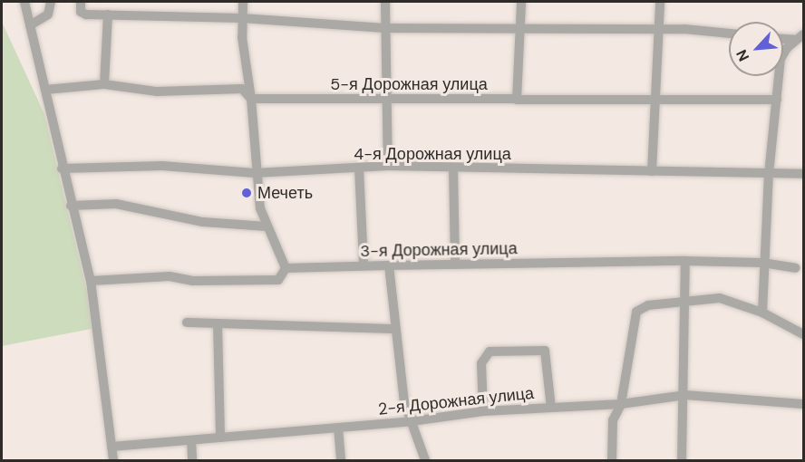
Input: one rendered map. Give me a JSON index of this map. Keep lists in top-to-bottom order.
{
  "streets": {
    "street": [
      "5-я Дорожная улица",
      "4-я Дорожная улица",
      "3-я Дорожная улица",
      "2-я Дорожная улица"
    ]
  },
  "places": ["Мечеть"],
  "north": "bottom left"
}
